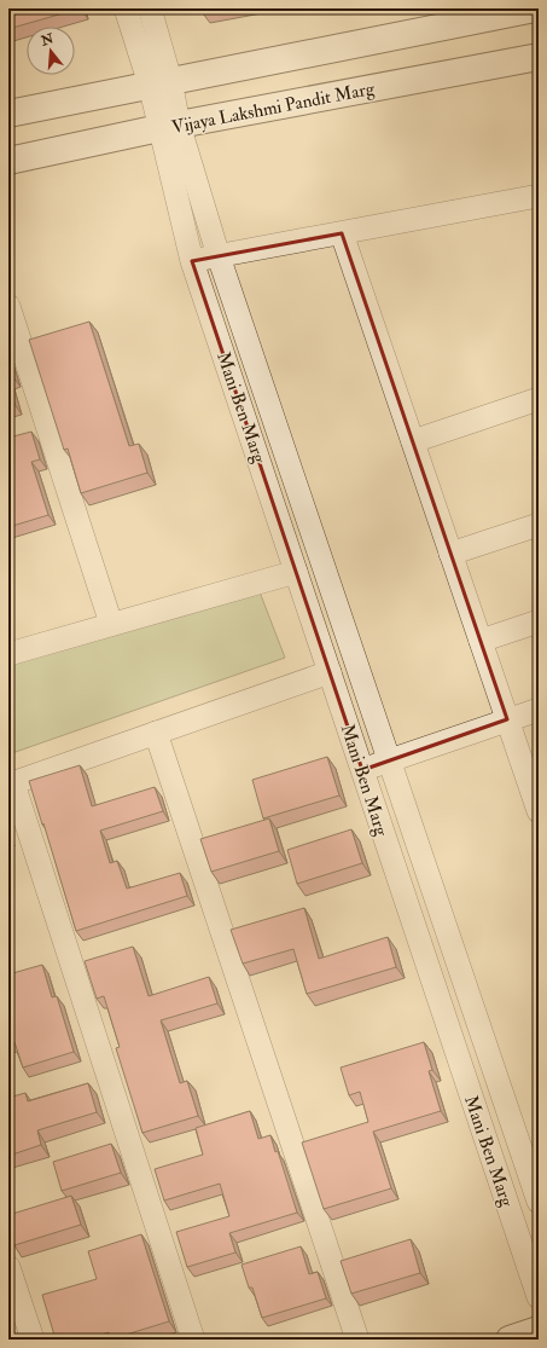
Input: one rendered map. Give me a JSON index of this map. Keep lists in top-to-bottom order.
{
  "streets": {
    "street": ["Vijaya Lakshmi Pandit Marg", "Mani Ben Marg"]
  },
  "crossings": [
    ["Vijaya Lakshmi Pandit Marg", "Mani Ben Marg"]
  ],
  "north": "top"
}
